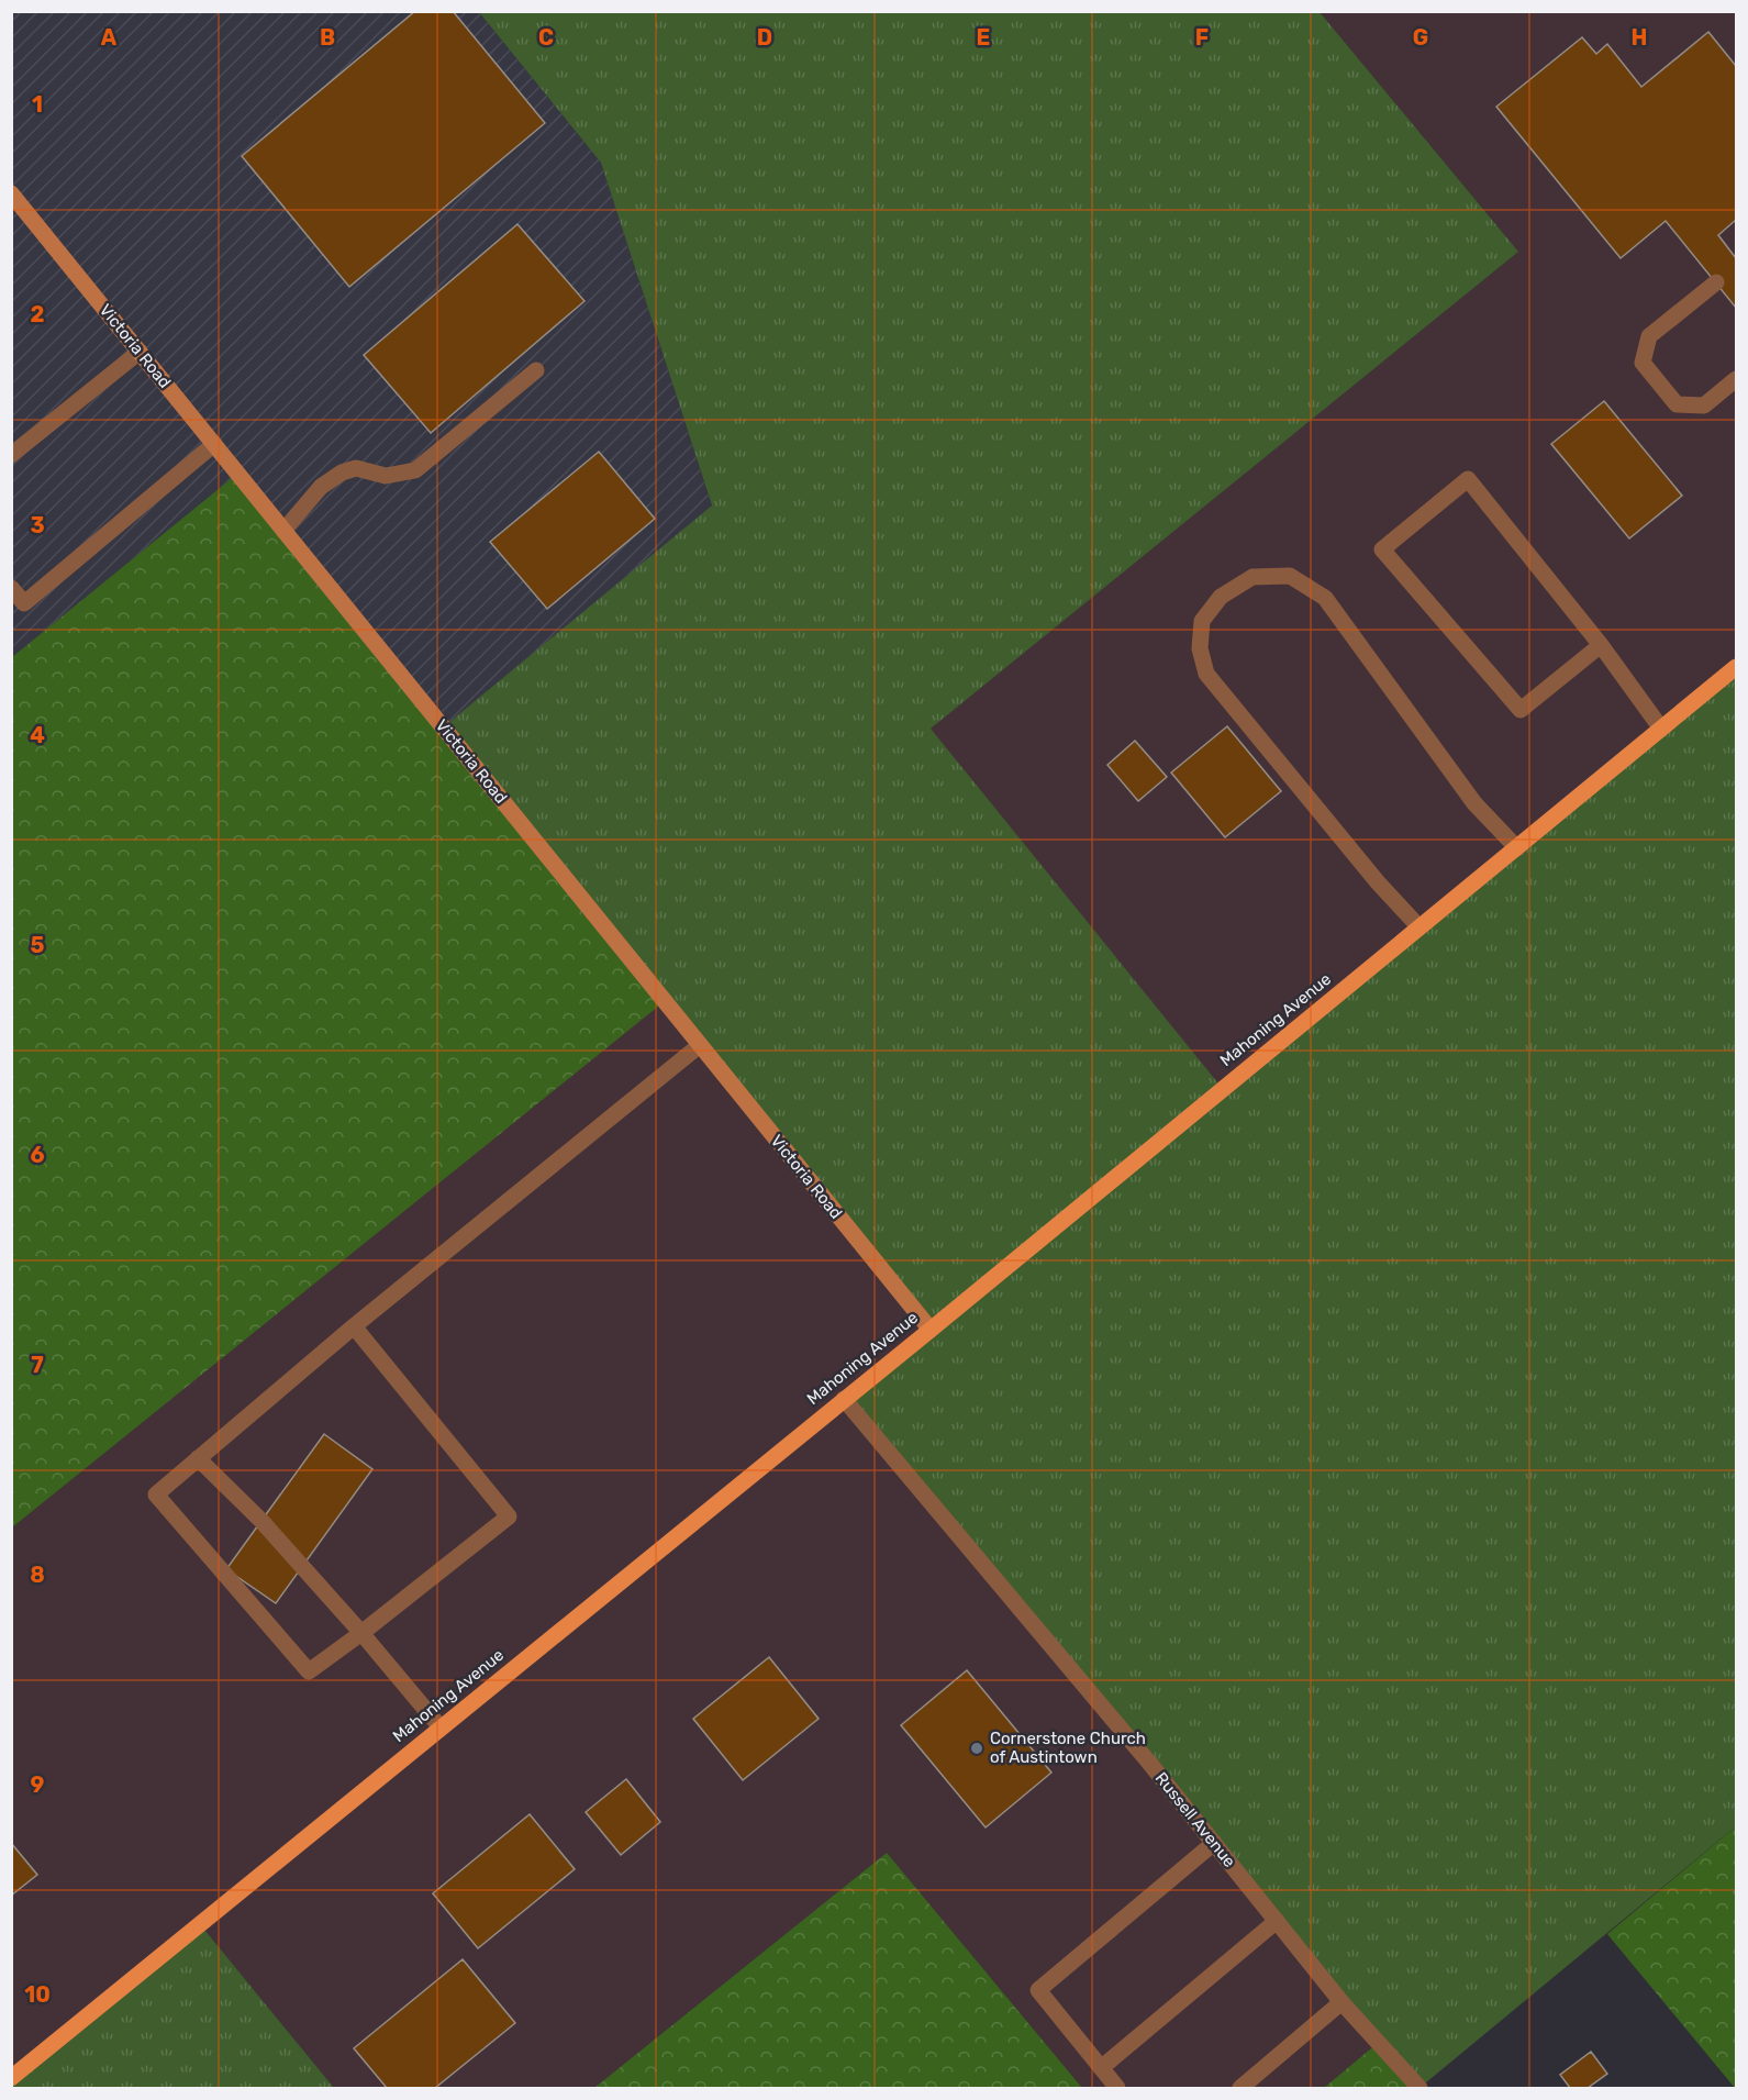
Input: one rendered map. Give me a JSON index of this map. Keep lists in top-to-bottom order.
{
  "streets": {
    "main road": ["Mahoning Avenue"],
    "street": ["Victoria Road", "Russell Avenue"]
  },
  "crossings": [
    ["Victoria Road", "Mahoning Avenue"],
    ["Mahoning Avenue", "Russell Avenue"]
  ],
  "places": ["Cornerstone Church of Austintown"],
  "grid": {
    "columns": [
      "A",
      "B",
      "C",
      "D",
      "E",
      "F",
      "G",
      "H"
    ],
    "rows": [
      "1",
      "2",
      "3",
      "4",
      "5",
      "6",
      "7",
      "8",
      "9",
      "10"
    ]
  }
}
